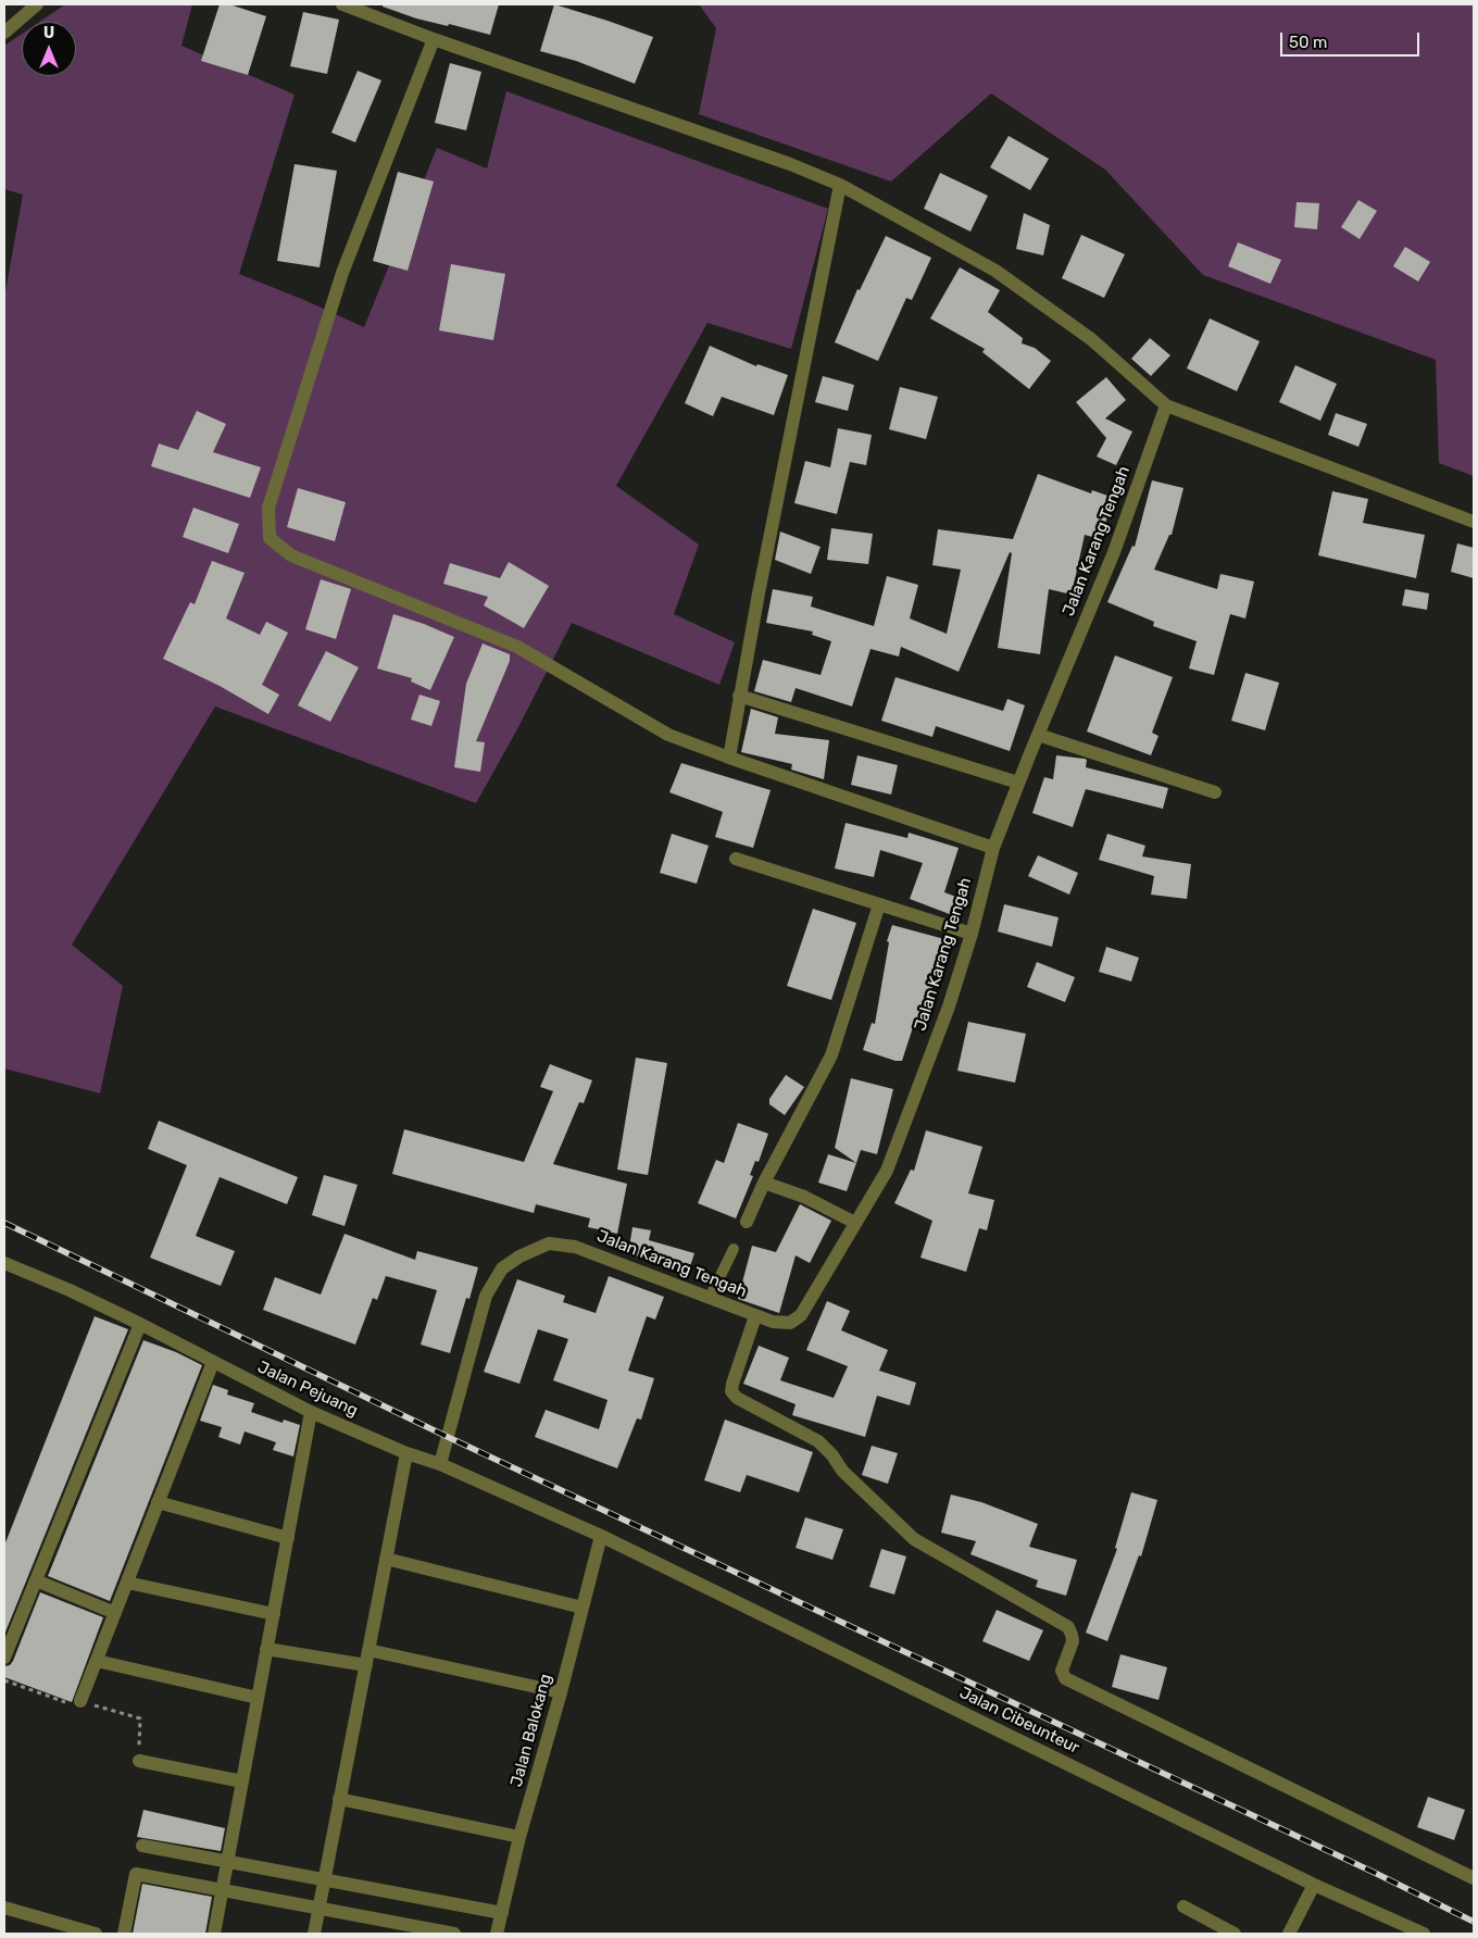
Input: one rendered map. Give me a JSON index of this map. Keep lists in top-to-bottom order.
{
  "streets": {
    "street": [
      "Jalan Karang Tengah",
      "Jalan Pejuang",
      "Jalan Cibeunteur",
      "Jalan Balokang"
    ]
  },
  "crossings": [
    ["Jalan Karang Tengah", "Jalan Pejuang"],
    ["Jalan Pejuang", "Jalan Cibeunteur"],
    ["Jalan Pejuang", "Jalan Balokang"],
    ["Jalan Cibeunteur", "Jalan Balokang"]
  ],
  "scale_bar": "50 m",
  "north": "top"
}
